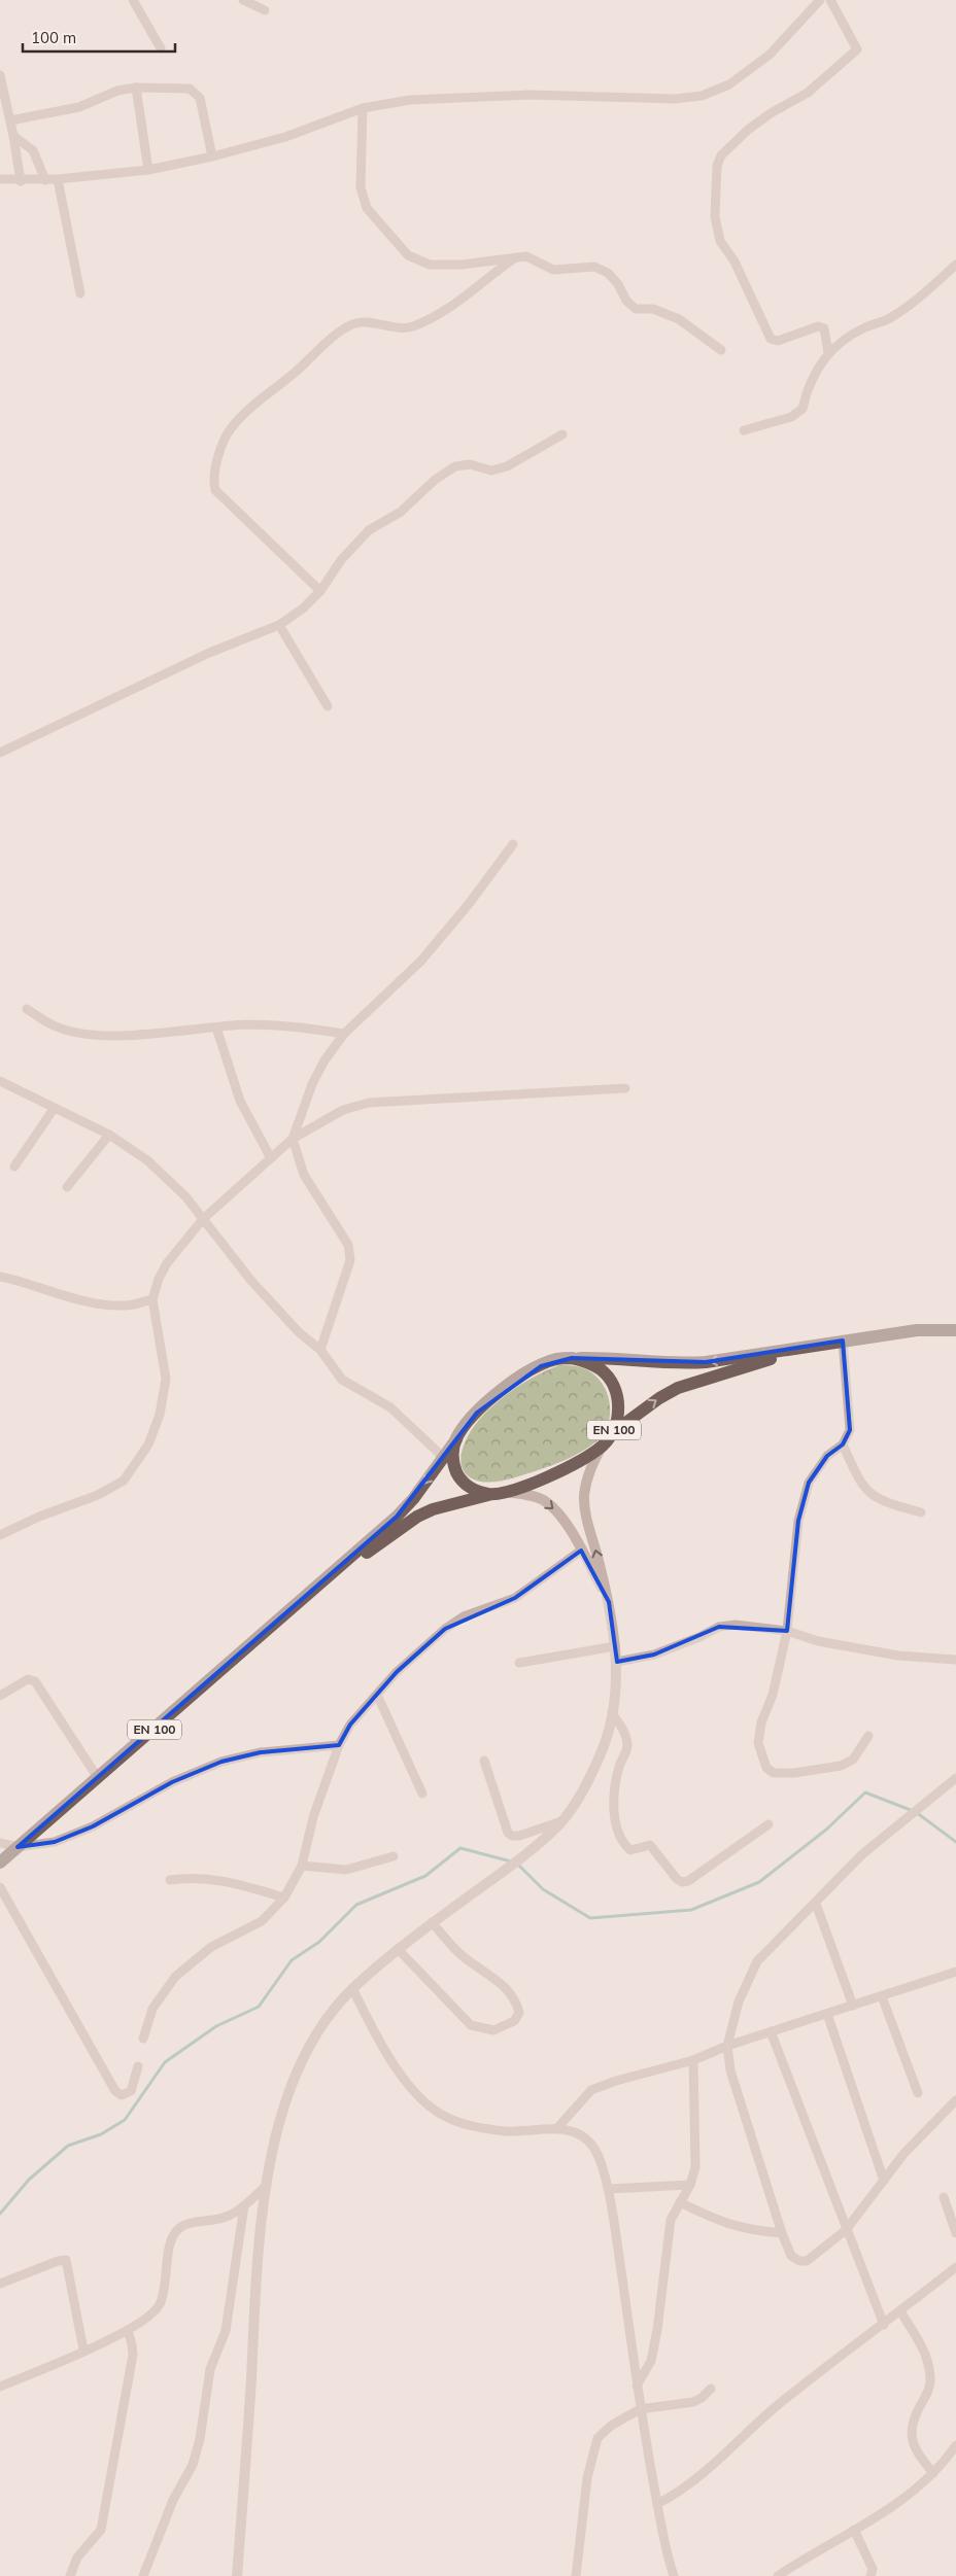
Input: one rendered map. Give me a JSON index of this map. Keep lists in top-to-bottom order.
{
  "streets": {
    "main road": ["EN 100"]
  },
  "scale_bar": "100 m"
}
